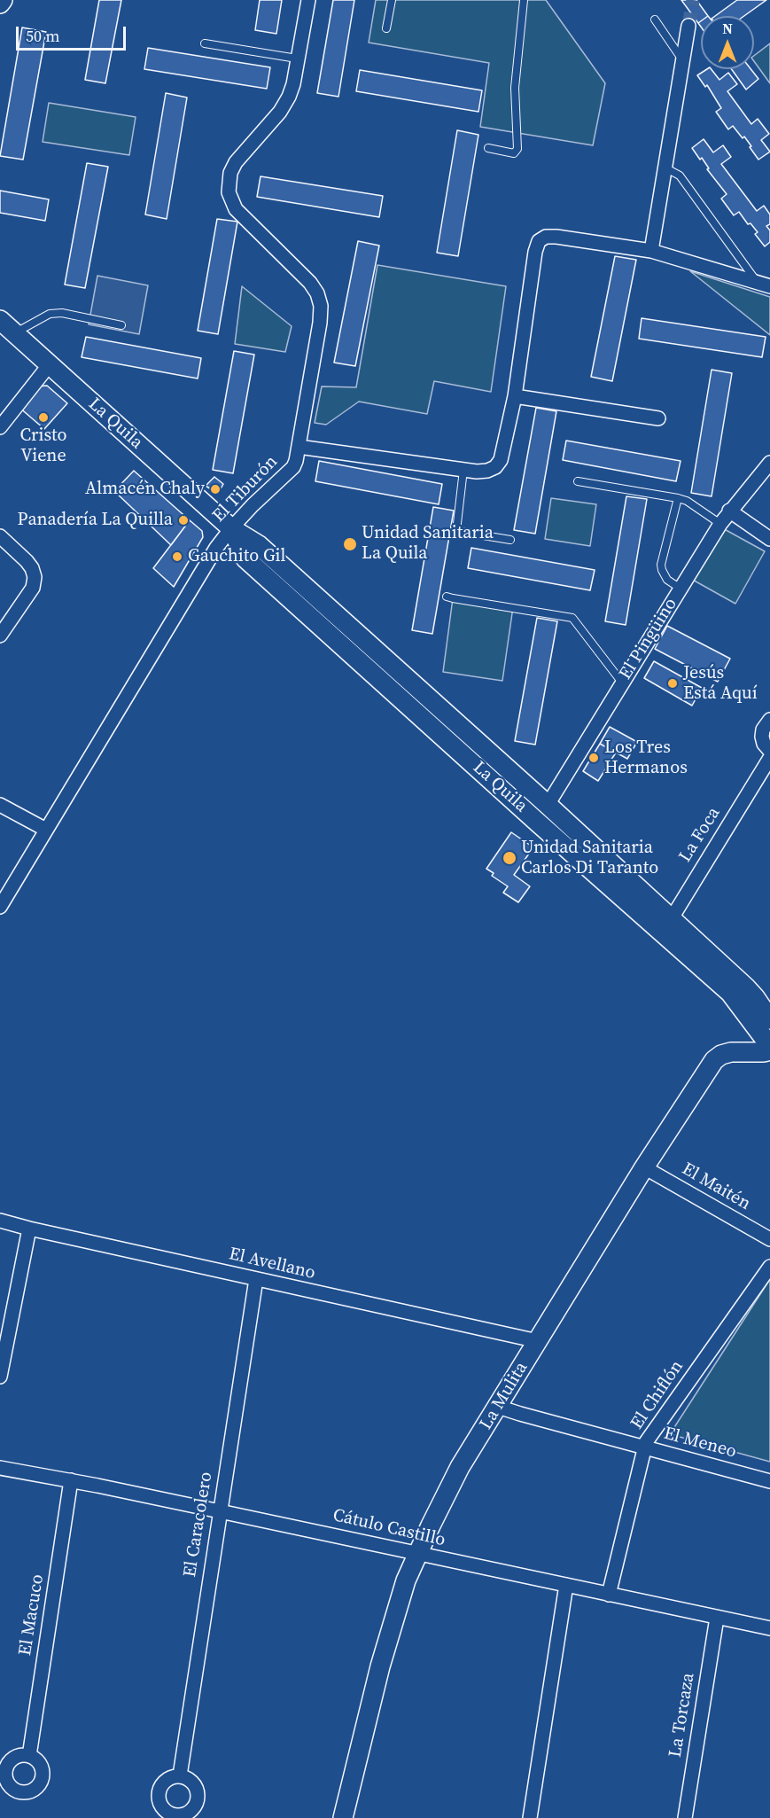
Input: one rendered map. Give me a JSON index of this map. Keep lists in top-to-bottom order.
{
  "streets": {
    "main road": ["La Quila", "El Pingüino", "La Mulita"],
    "street": [
      "El Tiburón",
      "La Foca",
      "El Maitén",
      "El Avellano",
      "El Chiflón",
      "El Meneo",
      "El Caracolero",
      "Cátulo Castillo",
      "El Macuco",
      "La Torcaza"
    ]
  },
  "crossings": [
    ["La Quila", "El Tiburón"],
    ["La Quila", "El Pingüino"],
    ["La Quila", "La Foca"],
    ["El Maitén", "La Mulita"],
    ["El Avellano", "La Mulita"],
    ["El Avellano", "El Caracolero"],
    ["El Chiflón", "El Meneo"],
    ["El Chiflón", "Cátulo Castillo"],
    ["La Mulita", "El Meneo"],
    ["La Mulita", "Cátulo Castillo"],
    ["El Caracolero", "Cátulo Castillo"],
    ["Cátulo Castillo", "El Macuco"],
    ["Cátulo Castillo", "La Torcaza"]
  ],
  "places": [
    "Cristo Viene",
    "Almacén Chaly",
    "Panadería La Quilla",
    "Unidad Sanitaria La Quila",
    "Gauchito Gil",
    "Jesús Está Aquí",
    "Los Tres Hermanos",
    "Unidad Sanitaria Carlos Di Taranto"
  ],
  "scale_bar": "50 m",
  "north": "top"
}
